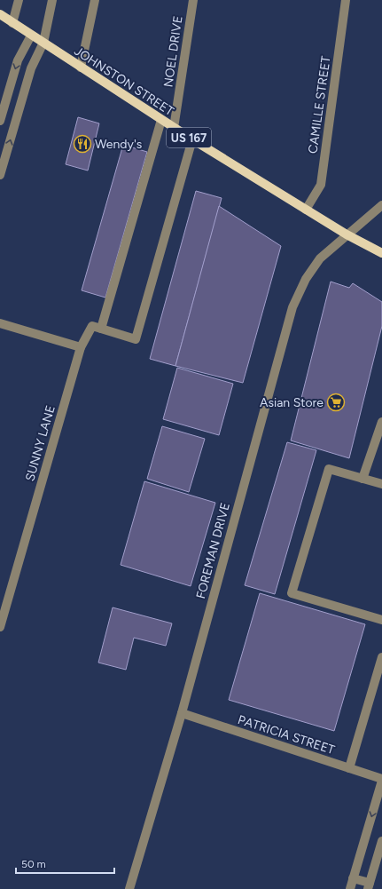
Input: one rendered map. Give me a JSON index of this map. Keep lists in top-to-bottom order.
{
  "streets": {
    "main road": ["JOHNSTON STREET", "US 167"],
    "street": [
      "NOEL DRIVE",
      "CAMILLE STREET",
      "SUNNY LANE",
      "FOREMAN DRIVE",
      "PATRICIA STREET"
    ]
  },
  "crossings": [
    ["NOEL DRIVE", "JOHNSTON STREET"],
    ["JOHNSTON STREET", "CAMILLE STREET"],
    ["JOHNSTON STREET", "FOREMAN DRIVE"],
    ["FOREMAN DRIVE", "PATRICIA STREET"]
  ],
  "places": {
    "restaurant": ["Wendy's"],
    "supermarket": ["Asian Store"]
  },
  "scale_bar": "50 m"
}
